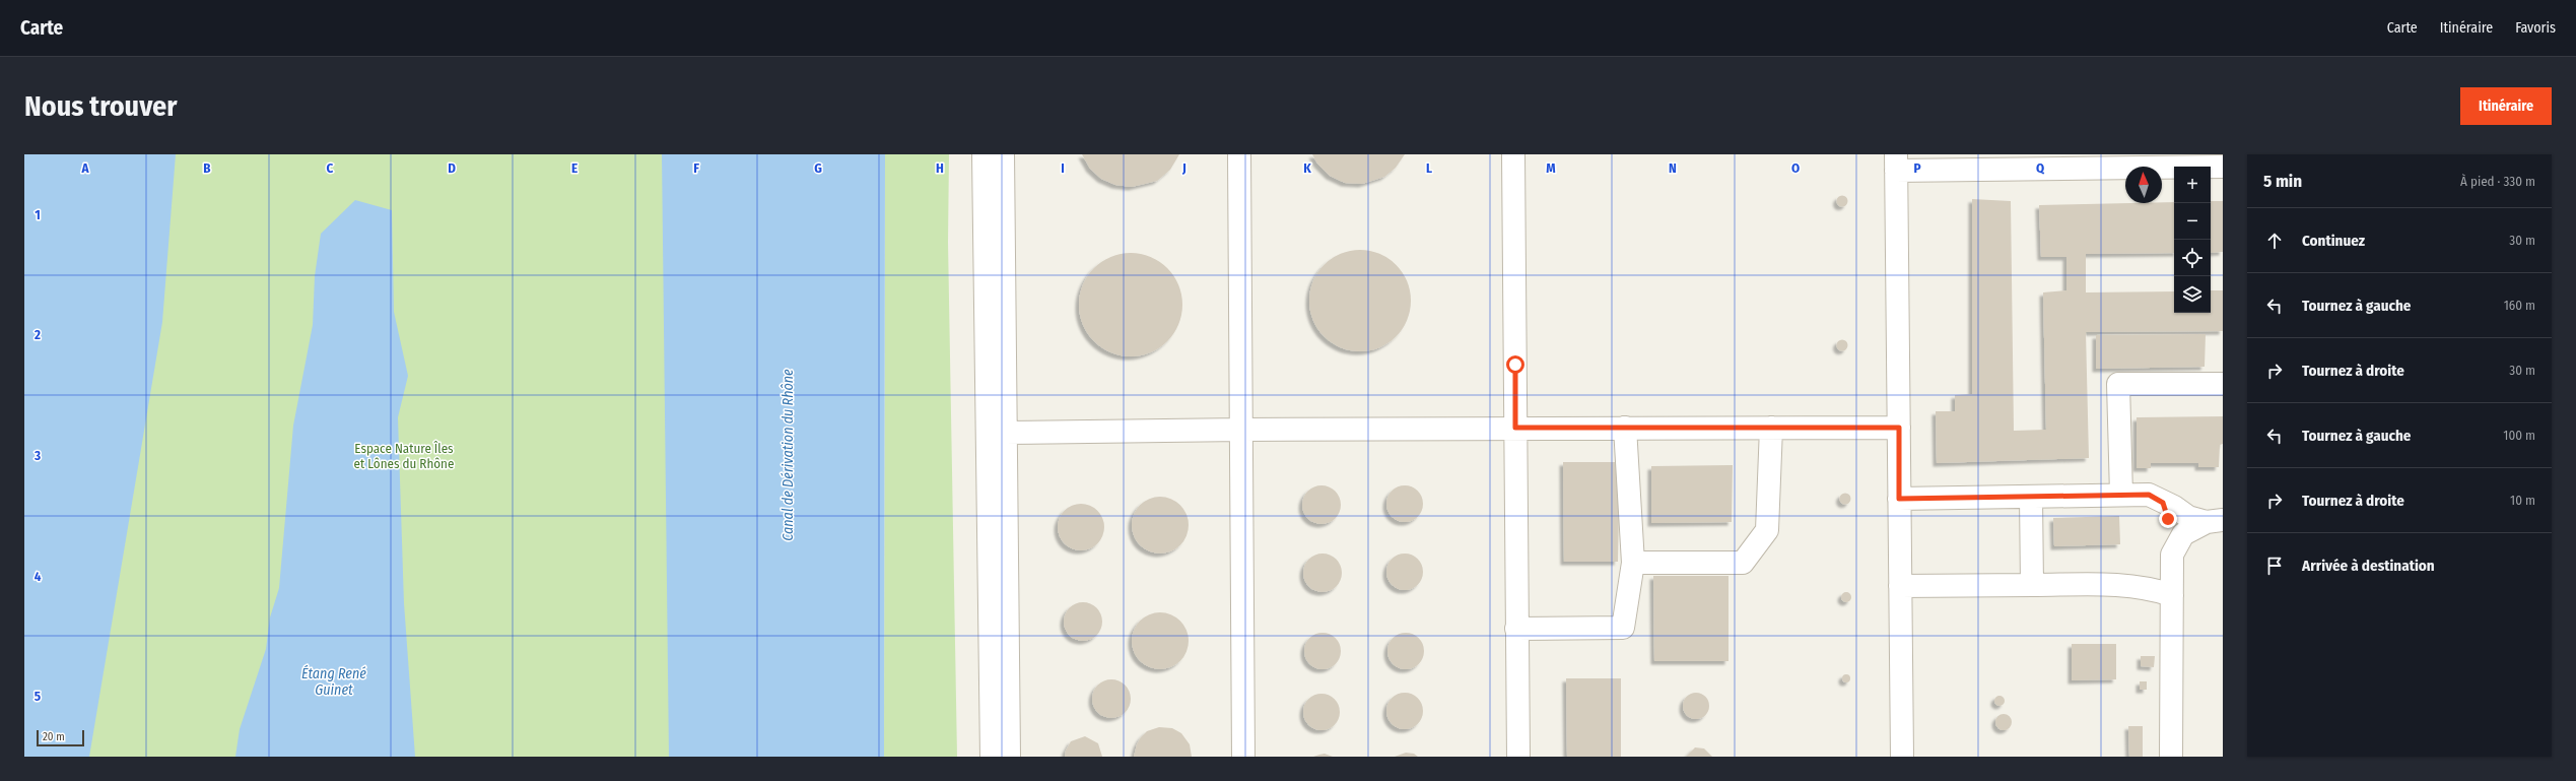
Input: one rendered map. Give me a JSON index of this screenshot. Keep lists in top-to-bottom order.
{
  "water": ["Canal de Dérivation du Rhône", "Étang René Guinet"],
  "parks": ["Espace Nature Îles et Lônes du Rhône"],
  "scale_bar": "20 m",
  "north": "top",
  "page": {
    "header": "Carte",
    "nav": ["Carte", "Itinéraire", "Favoris"],
    "buttons": "Itinéraire",
    "title": "Nous trouver",
    "heading": ["5 min", "À pied · 330 m"],
    "map_buttons": ["+", "−"],
    "list": [
      ["Continuez", "30 m"],
      ["Tournez à gauche", "160 m"],
      ["Tournez à droite", "30 m"],
      ["Tournez à gauche", "100 m"],
      ["Tournez à droite", "10 m"],
      "Arrivée à destination"
    ],
    "scale": "20 m"
  },
  "grid": {
    "columns": [
      "A",
      "B",
      "C",
      "D",
      "E",
      "F",
      "G",
      "H",
      "I",
      "J",
      "K",
      "L",
      "M",
      "N",
      "O",
      "P",
      "Q"
    ],
    "rows": [
      "1",
      "2",
      "3",
      "4",
      "5"
    ]
  }
}
